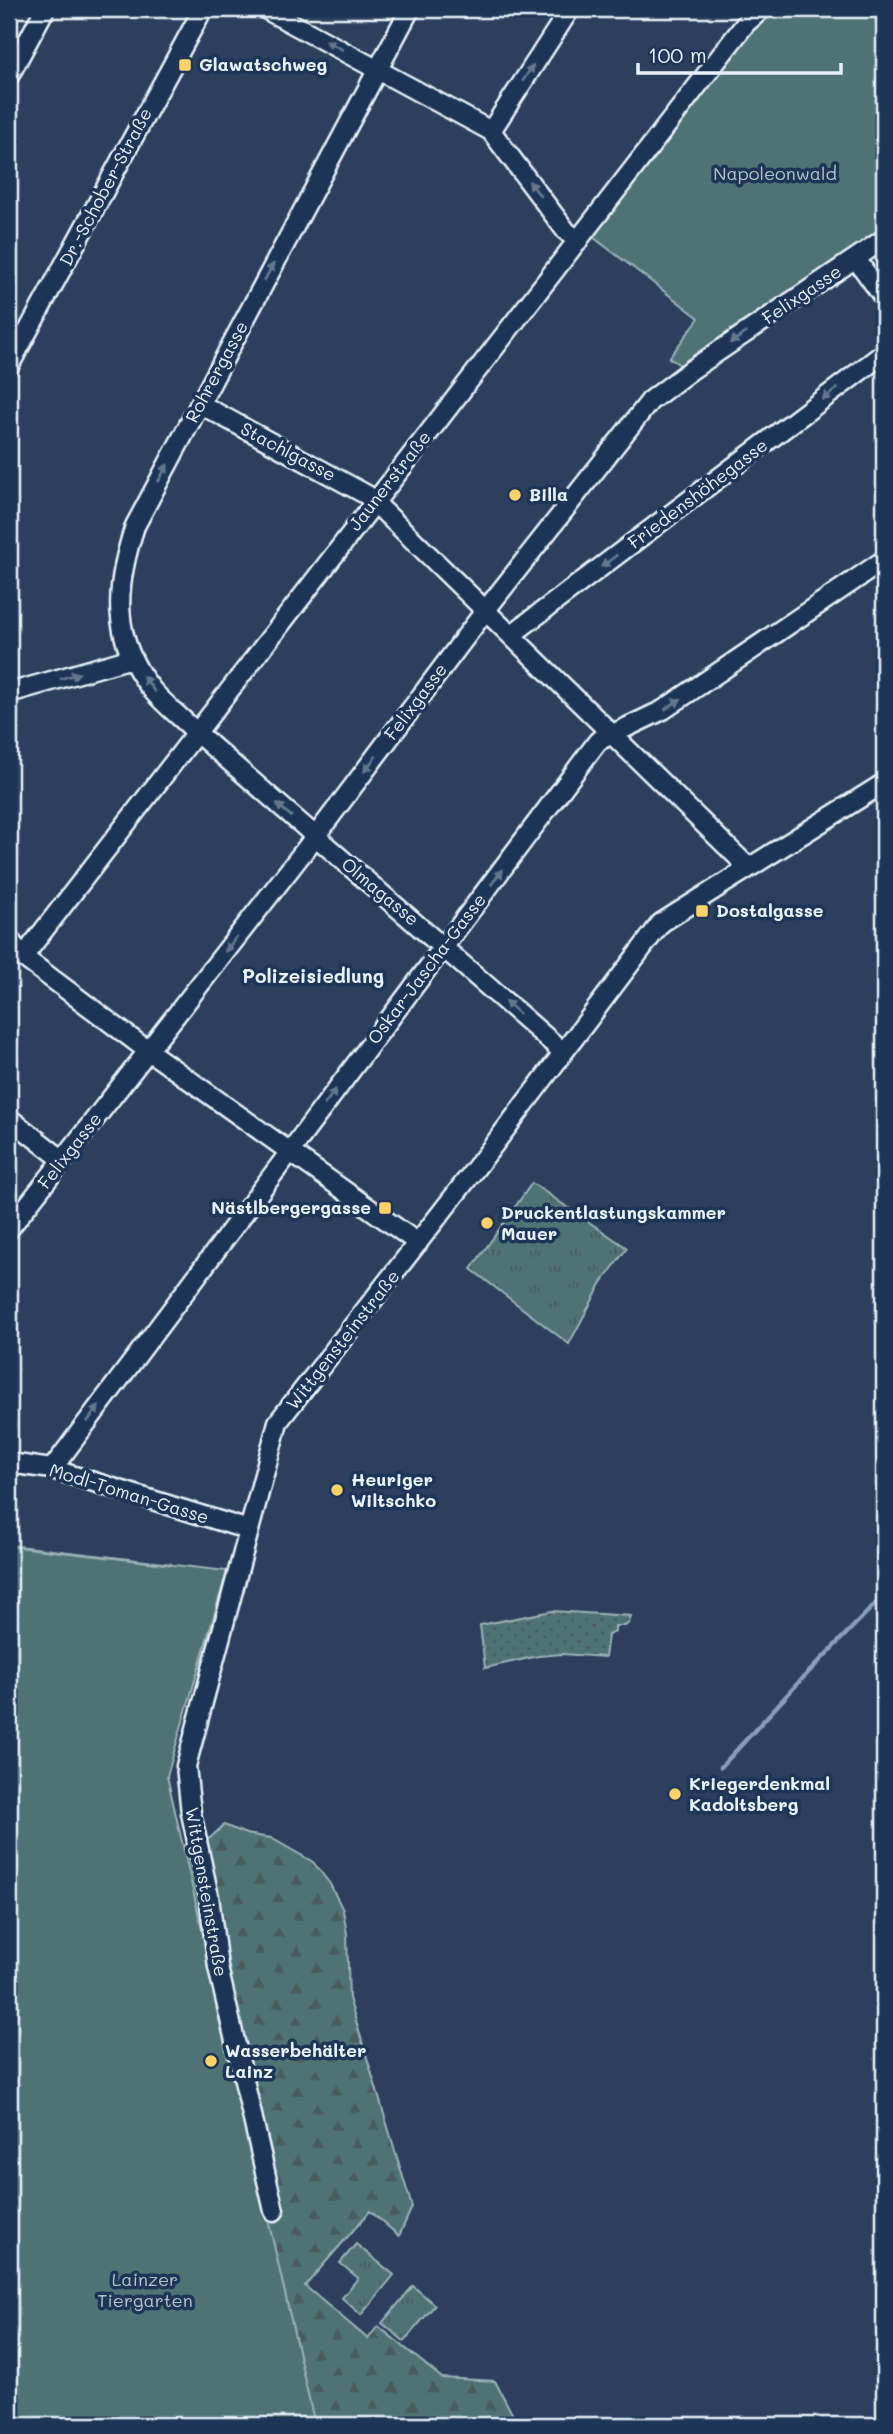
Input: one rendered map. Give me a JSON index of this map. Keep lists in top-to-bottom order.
{
  "streets": {
    "street": [
      "Dr.-Schober-Straße",
      "Felixgasse",
      "Rohrergasse",
      "Stachlgasse",
      "Jaunerstraße",
      "Friedenshöhegasse",
      "Olmagasse",
      "Oskar-Jascha-Gasse",
      "Wittgensteinstraße",
      "Modl-Toman-Gasse"
    ]
  },
  "crossings": [
    ["Felixgasse", "Olmagasse"],
    ["Rohrergasse", "Stachlgasse"],
    ["Rohrergasse", "Jaunerstraße"],
    ["Rohrergasse", "Olmagasse"],
    ["Stachlgasse", "Jaunerstraße"],
    ["Jaunerstraße", "Olmagasse"],
    ["Olmagasse", "Oskar-Jascha-Gasse"],
    ["Olmagasse", "Wittgensteinstraße"],
    ["Oskar-Jascha-Gasse", "Modl-Toman-Gasse"],
    ["Wittgensteinstraße", "Modl-Toman-Gasse"]
  ],
  "one_way": [
    "Felixgasse",
    "Rohrergasse",
    "Friedenshöhegasse",
    "Olmagasse",
    "Oskar-Jascha-Gasse"
  ],
  "districts": ["Polizeisiedlung"],
  "parks": ["Napoleonwald", "Lainzer Tiergarten"],
  "places": {
    "transit": ["Glawatschweg", "Dostalgasse", "Nästlbergergasse"],
    "other": [
      "Billa",
      "Druckentlastungskammer Mauer",
      "Heuriger Wiltschko",
      "Kriegerdenkmal Kadoltsberg",
      "Wasserbehälter Lainz"
    ]
  },
  "scale_bar": "100 m"
}
